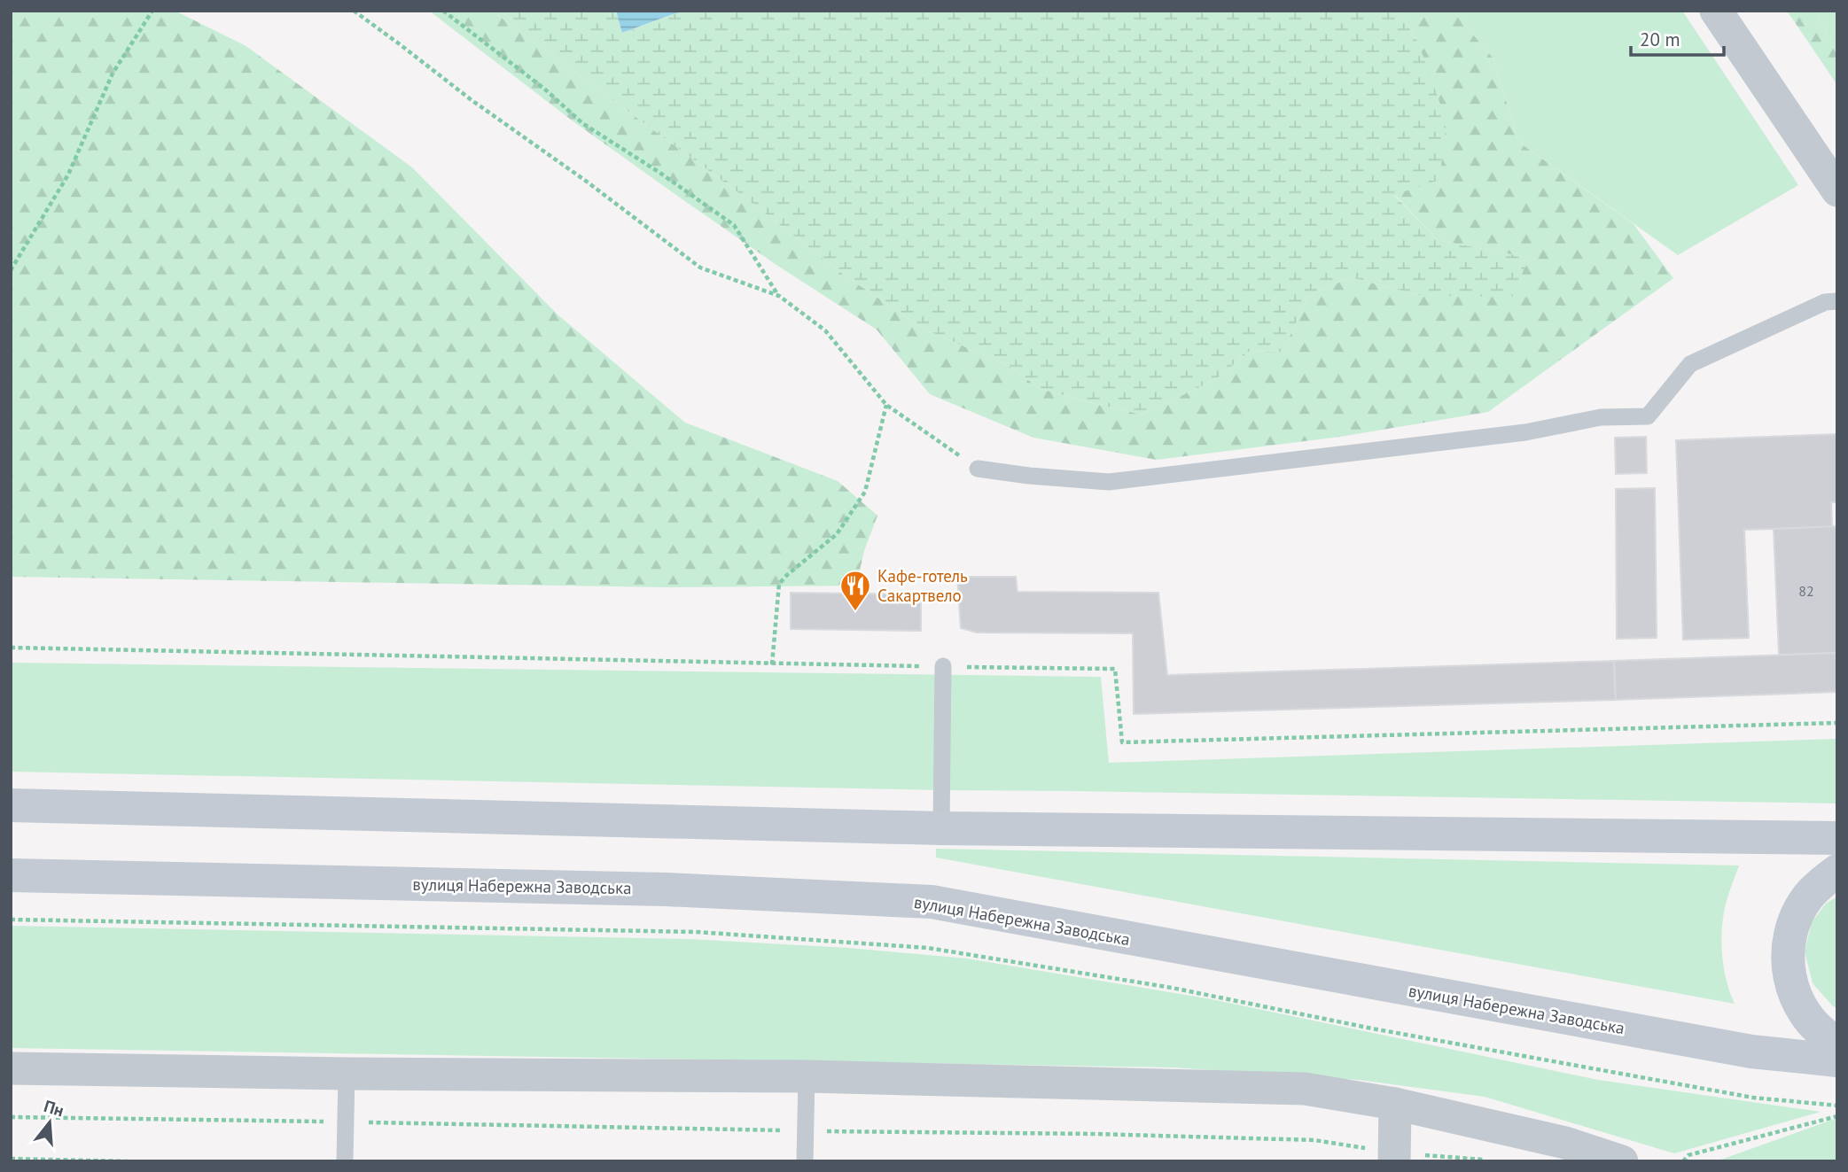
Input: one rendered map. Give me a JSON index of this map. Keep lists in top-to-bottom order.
{
  "streets": {
    "main road": ["вулиця Набережна Заводська"]
  },
  "places": {
    "restaurant": ["Кафе-готель Сакартвело"]
  },
  "house_numbers": ["82"],
  "scale_bar": "20 m",
  "north": "top"
}
